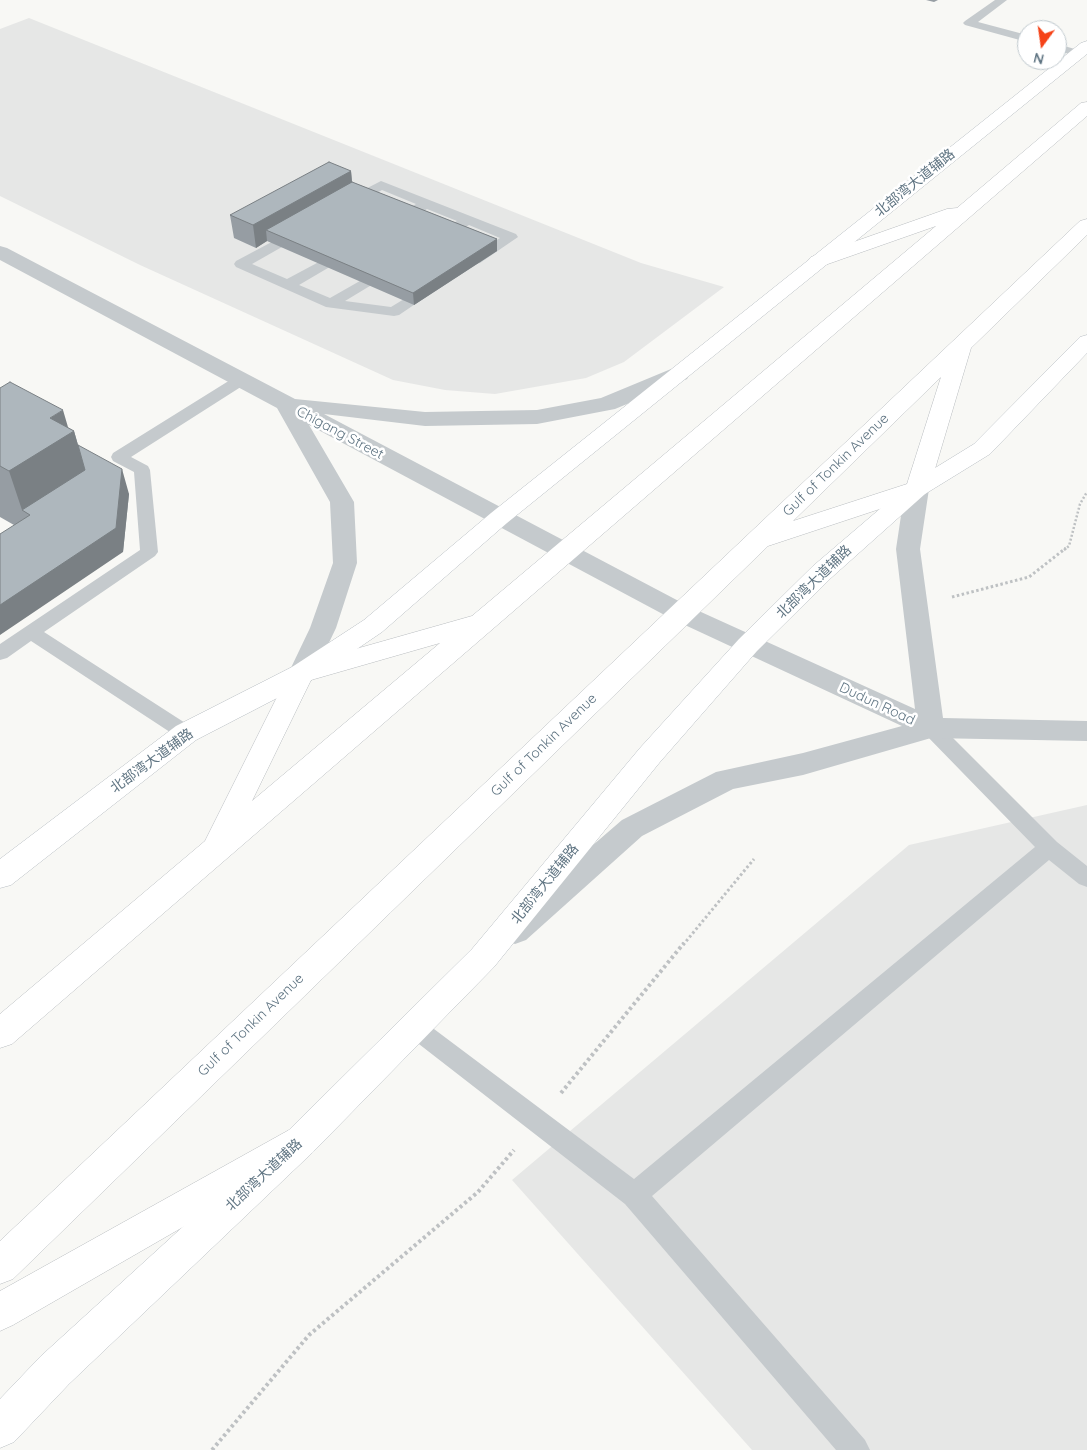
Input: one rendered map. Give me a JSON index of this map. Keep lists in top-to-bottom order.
{
  "streets": {
    "main road": ["北部湾大道辅路", "Gulf of Tonkin Avenue"],
    "street": ["Chigang Street", "Dudun Road"]
  },
  "crossings": [
    ["北部湾大道辅路", "Chigang Street"],
    ["北部湾大道辅路", "Dudun Road"],
    ["Chigang Street", "Gulf of Tonkin Avenue"],
    ["Chigang Street", "Dudun Road"],
    ["Gulf of Tonkin Avenue", "Dudun Road"]
  ],
  "north": "bottom"
}
